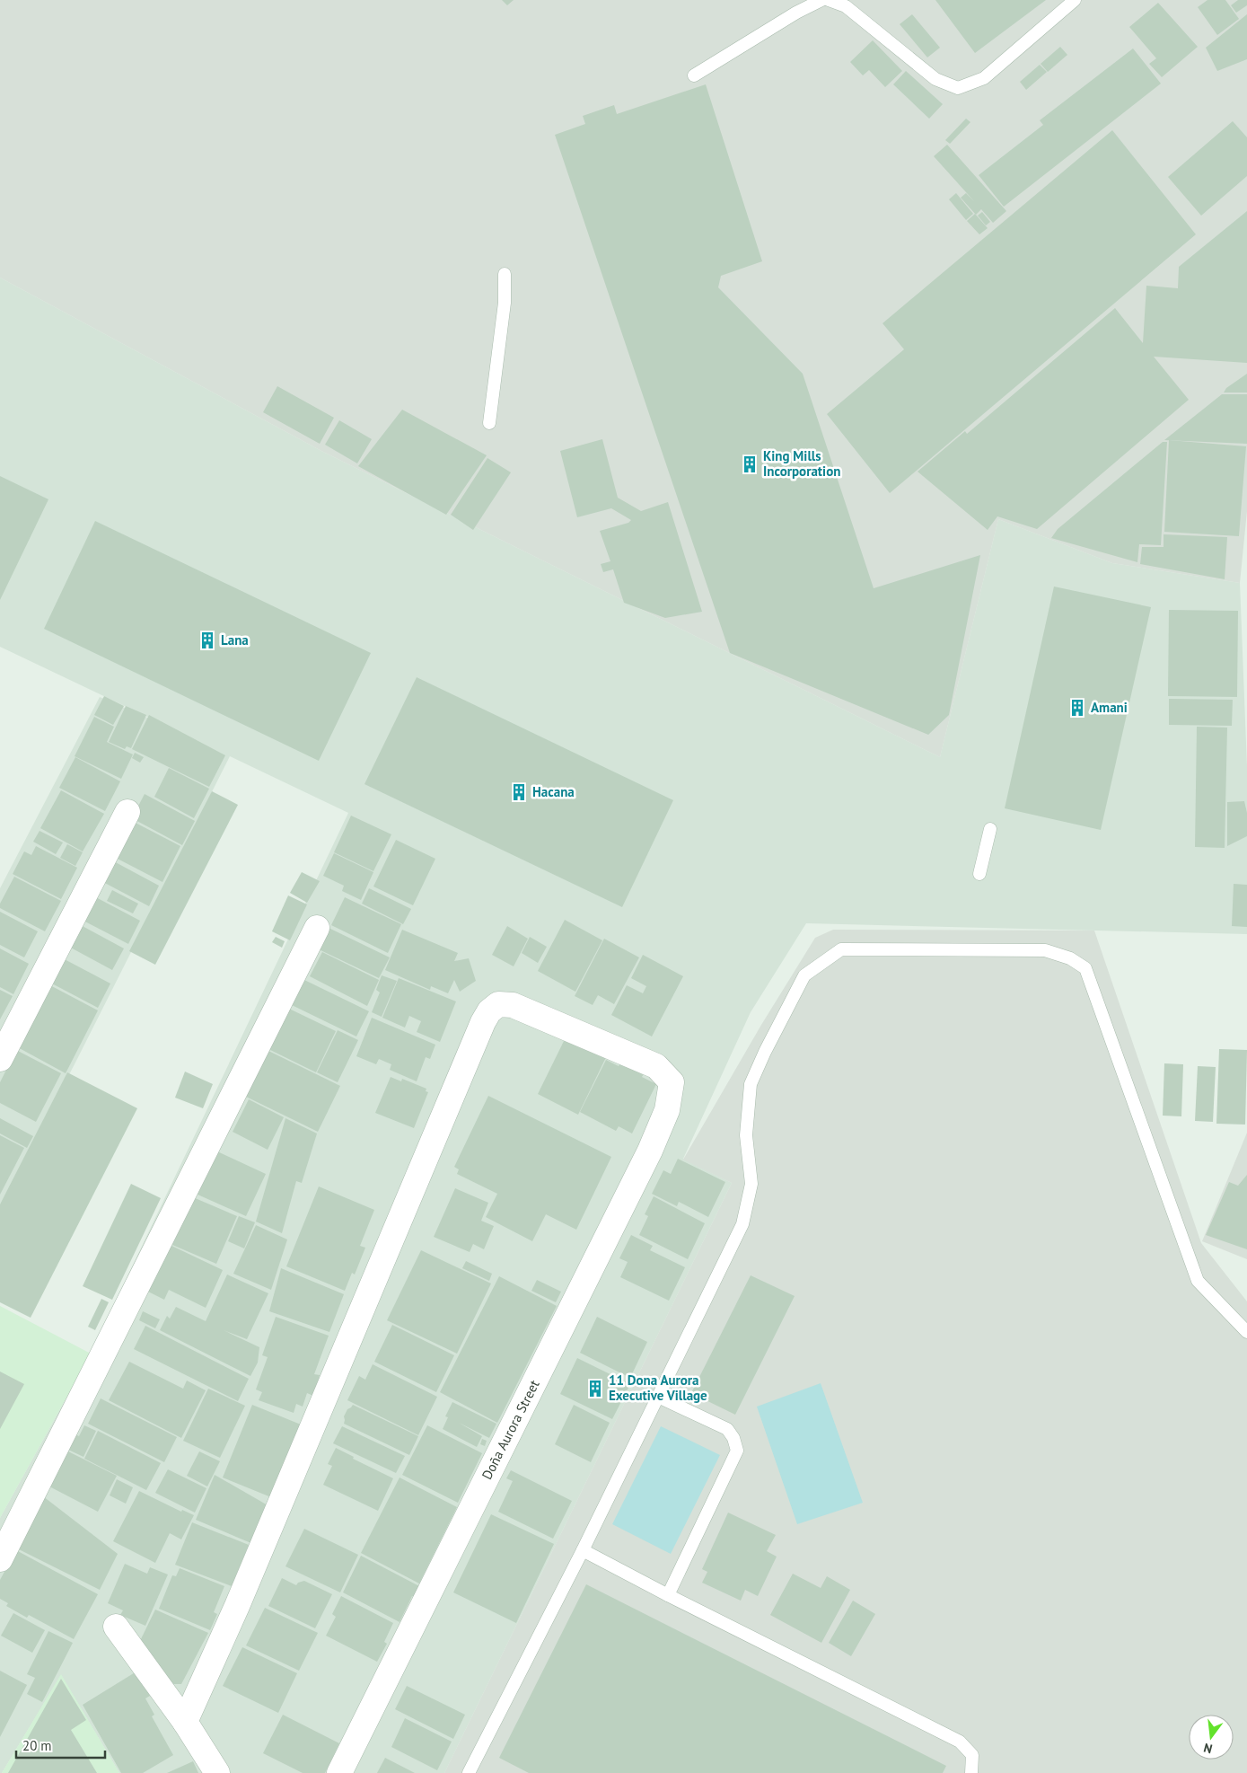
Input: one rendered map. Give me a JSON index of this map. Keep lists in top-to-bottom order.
{
  "streets": {
    "street": ["Doña Aurora Street"]
  },
  "places": {
    "building": [
      "King Mills Incorporation",
      "Lana",
      "Amani",
      "Hacana",
      "11 Dona Aurora Executive Village"
    ]
  },
  "scale_bar": "20 m",
  "north": "bottom"
}
